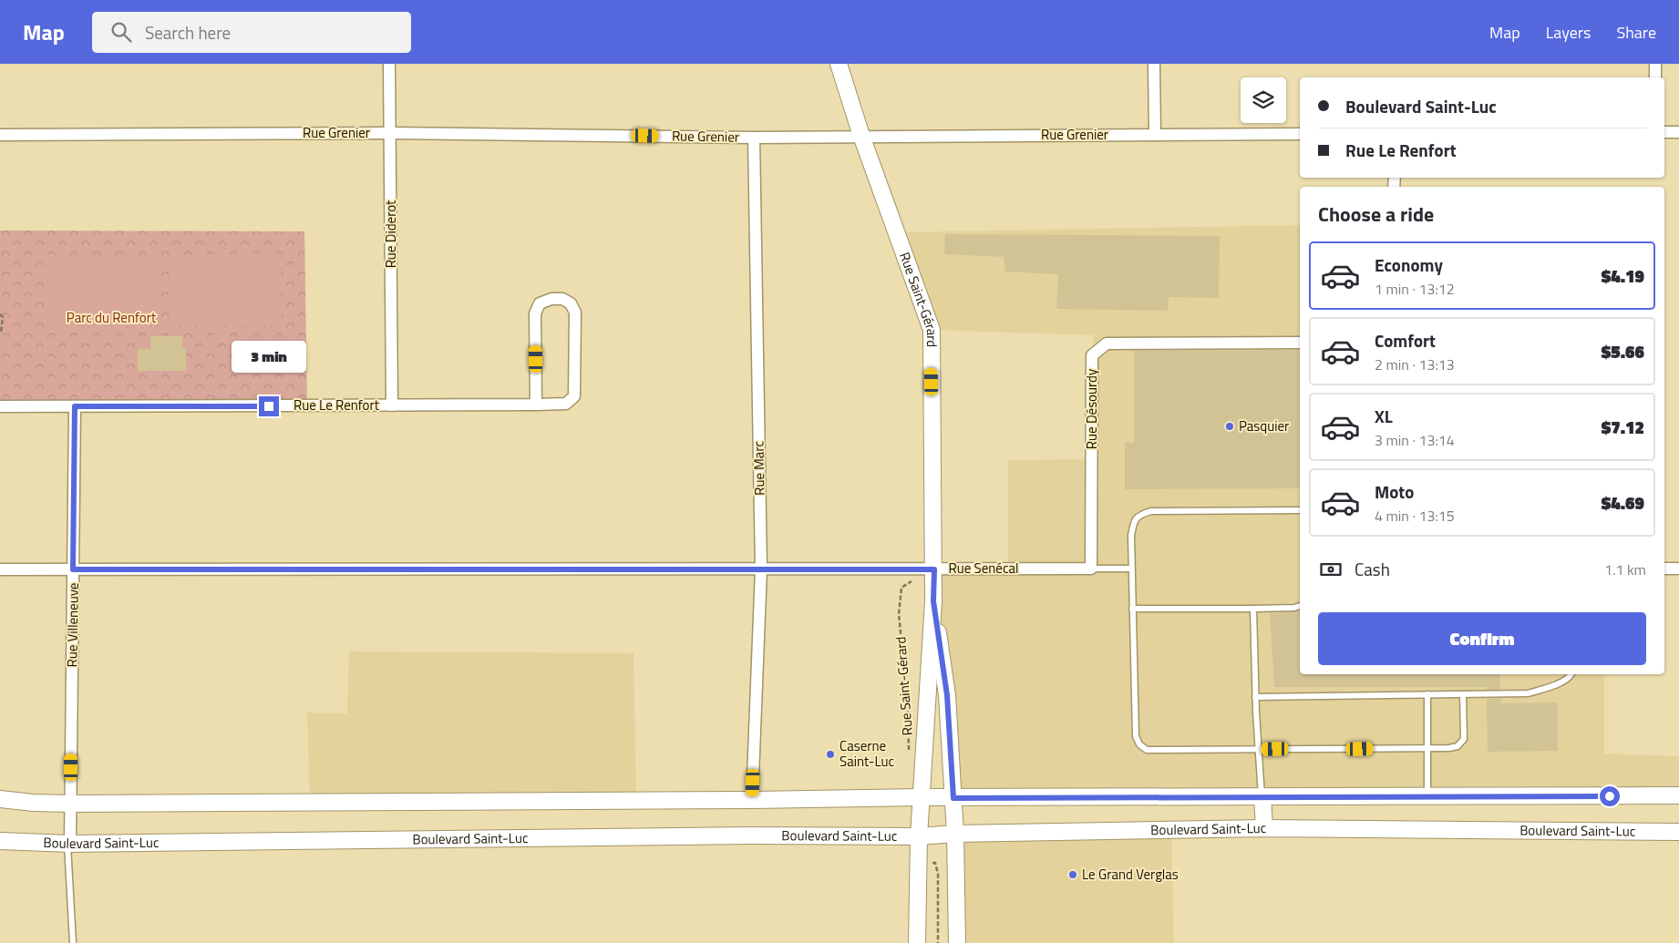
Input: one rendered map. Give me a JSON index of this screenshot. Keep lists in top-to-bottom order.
{
  "streets": {
    "street": [
      "Rue Grenier",
      "Rue Diderot",
      "Rue Saint-Gérard",
      "Rue Le Renfort",
      "Rue Désourdy",
      "Rue Marc",
      "Rue Senécal",
      "Rue Villeneuve",
      "Boulevard Saint-Luc"
    ]
  },
  "crossings": [
    ["Rue Grenier", "Rue Diderot"],
    ["Rue Grenier", "Rue Saint-Gérard"],
    ["Rue Grenier", "Rue Marc"],
    ["Rue Diderot", "Rue Le Renfort"],
    ["Rue Saint-Gérard", "Rue Senécal"],
    ["Rue Saint-Gérard", "Boulevard Saint-Luc"],
    ["Rue Le Renfort", "Rue Villeneuve"],
    ["Rue Désourdy", "Rue Senécal"],
    ["Rue Marc", "Rue Senécal"],
    ["Rue Senécal", "Rue Villeneuve"],
    ["Rue Villeneuve", "Boulevard Saint-Luc"]
  ],
  "parks": ["Parc du Renfort"],
  "places": ["Pasquier", "Caserne Saint-Luc", "Le Grand Verglas"],
  "page": {
    "header": "Map",
    "search": "Search here",
    "nav": ["Map", "Layers", "Share"],
    "banner": ["Boulevard Saint-Luc", "Rue Le Renfort"],
    "heading": "Choose a ride",
    "list": [
      {
        "name": "Economy",
        "note": "1 min · 13:12",
        "value": "$4.19"
      },
      {
        "name": "Comfort",
        "note": "2 min · 13:13",
        "value": "$5.66"
      },
      {
        "name": "XL",
        "note": "3 min · 13:14",
        "value": "$7.12"
      },
      {
        "name": "Moto",
        "note": "4 min · 13:15",
        "value": "$4.69"
      }
    ],
    "bubble": "3 min",
    "pay": ["Cash", "1.1 km"],
    "buttons": "Confirm"
  }
}
